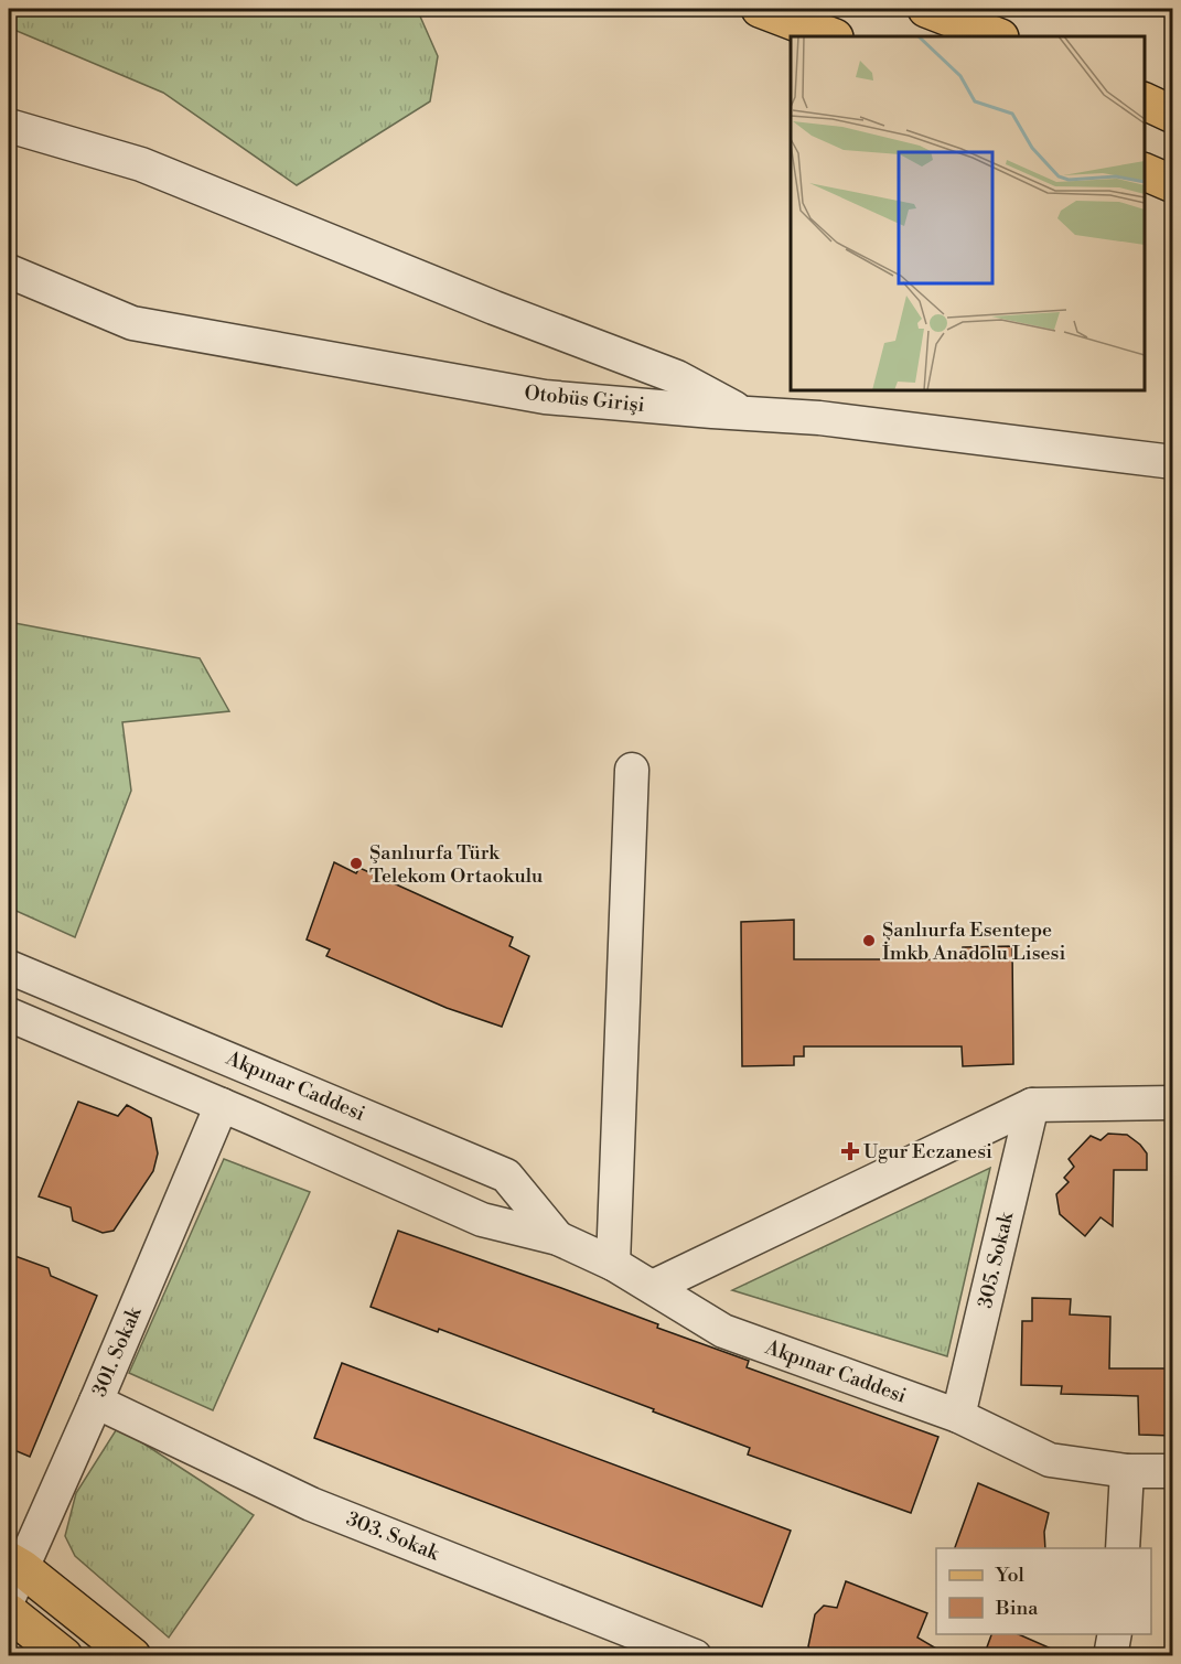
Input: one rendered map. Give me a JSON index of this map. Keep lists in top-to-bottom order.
{
  "streets": {
    "street": [
      "Otobüs Girişi",
      "Akpınar Caddesi",
      "305. Sokak",
      "301. Sokak",
      "303. Sokak"
    ]
  },
  "crossings": [
    ["Akpınar Caddesi", "305. Sokak"],
    ["Akpınar Caddesi", "301. Sokak"],
    ["301. Sokak", "303. Sokak"]
  ],
  "places": {
    "other": ["Şanlıurfa Türk Telekom Ortaokulu", "Şanlıurfa Esentepe İmkb Anadolu Lisesi"],
    "health": ["Ugur Eczanesi"]
  },
  "legend": ["Yol", "Bina"]
}
